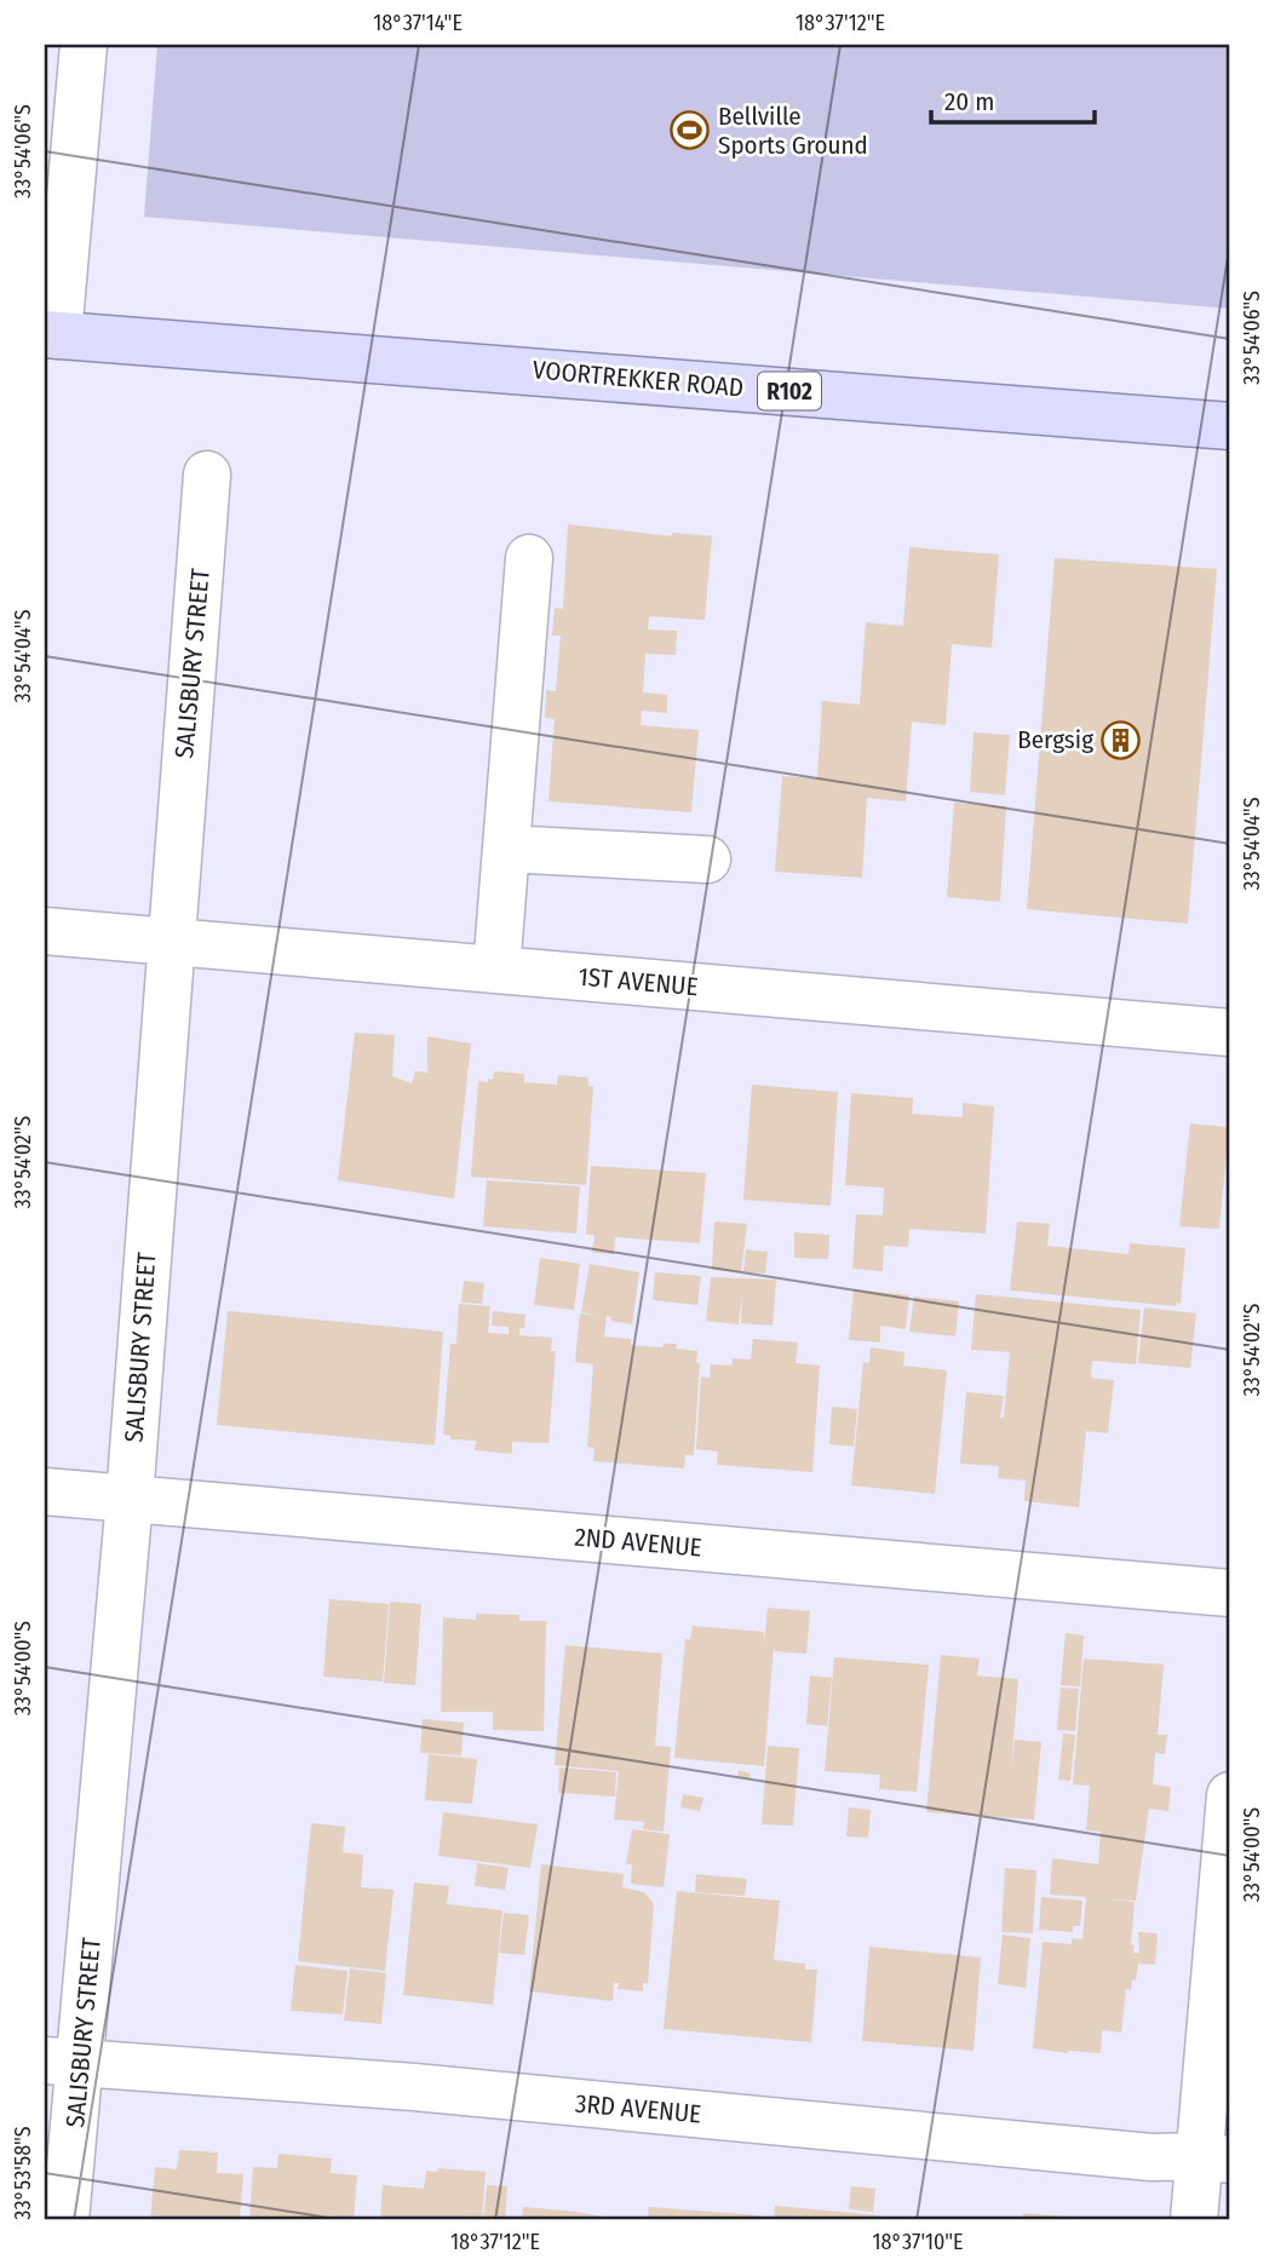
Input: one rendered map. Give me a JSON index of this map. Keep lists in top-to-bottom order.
{
  "streets": {
    "main road": ["VOORTREKKER ROAD", "R102"],
    "street": [
      "SALISBURY STREET",
      "1ST AVENUE",
      "2ND AVENUE",
      "3RD AVENUE"
    ]
  },
  "crossings": [
    ["SALISBURY STREET", "1ST AVENUE"],
    ["SALISBURY STREET", "2ND AVENUE"],
    ["SALISBURY STREET", "3RD AVENUE"]
  ],
  "places": {
    "sports": ["Bellville Sports Ground"],
    "building": ["Bergsig"]
  },
  "scale_bar": "20 m",
  "coordinates": [
    "18°37'14\"E",
    "18°37'12\"E",
    "33°54'06\"S",
    "33°54'04\"S",
    "33°54'02\"S",
    "33°54'00\"S",
    "33°53'58\"S",
    "18°37'10\"E"
  ]
}
